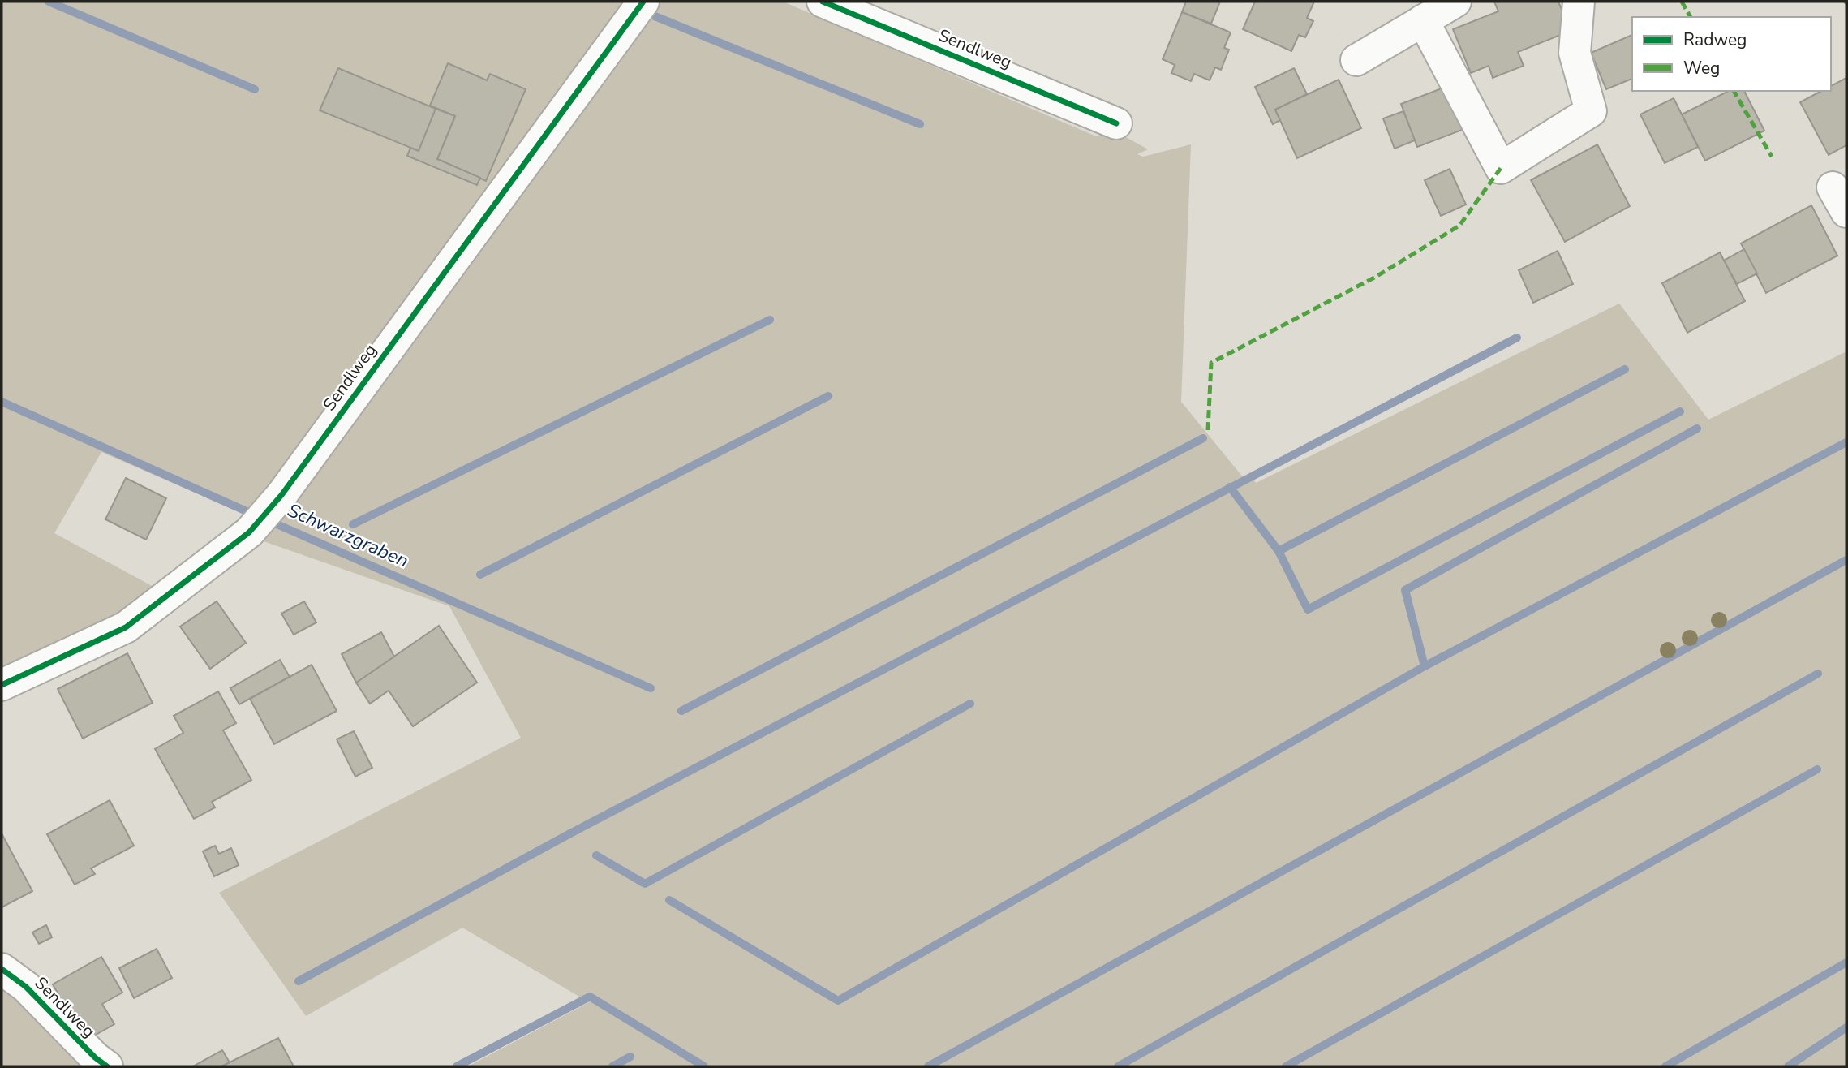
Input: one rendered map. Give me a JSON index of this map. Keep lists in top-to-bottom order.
{
  "streets": {
    "street": ["Sendlweg"]
  },
  "water": ["Schwarzgraben"],
  "legend": ["Radweg", "Weg"]
}
